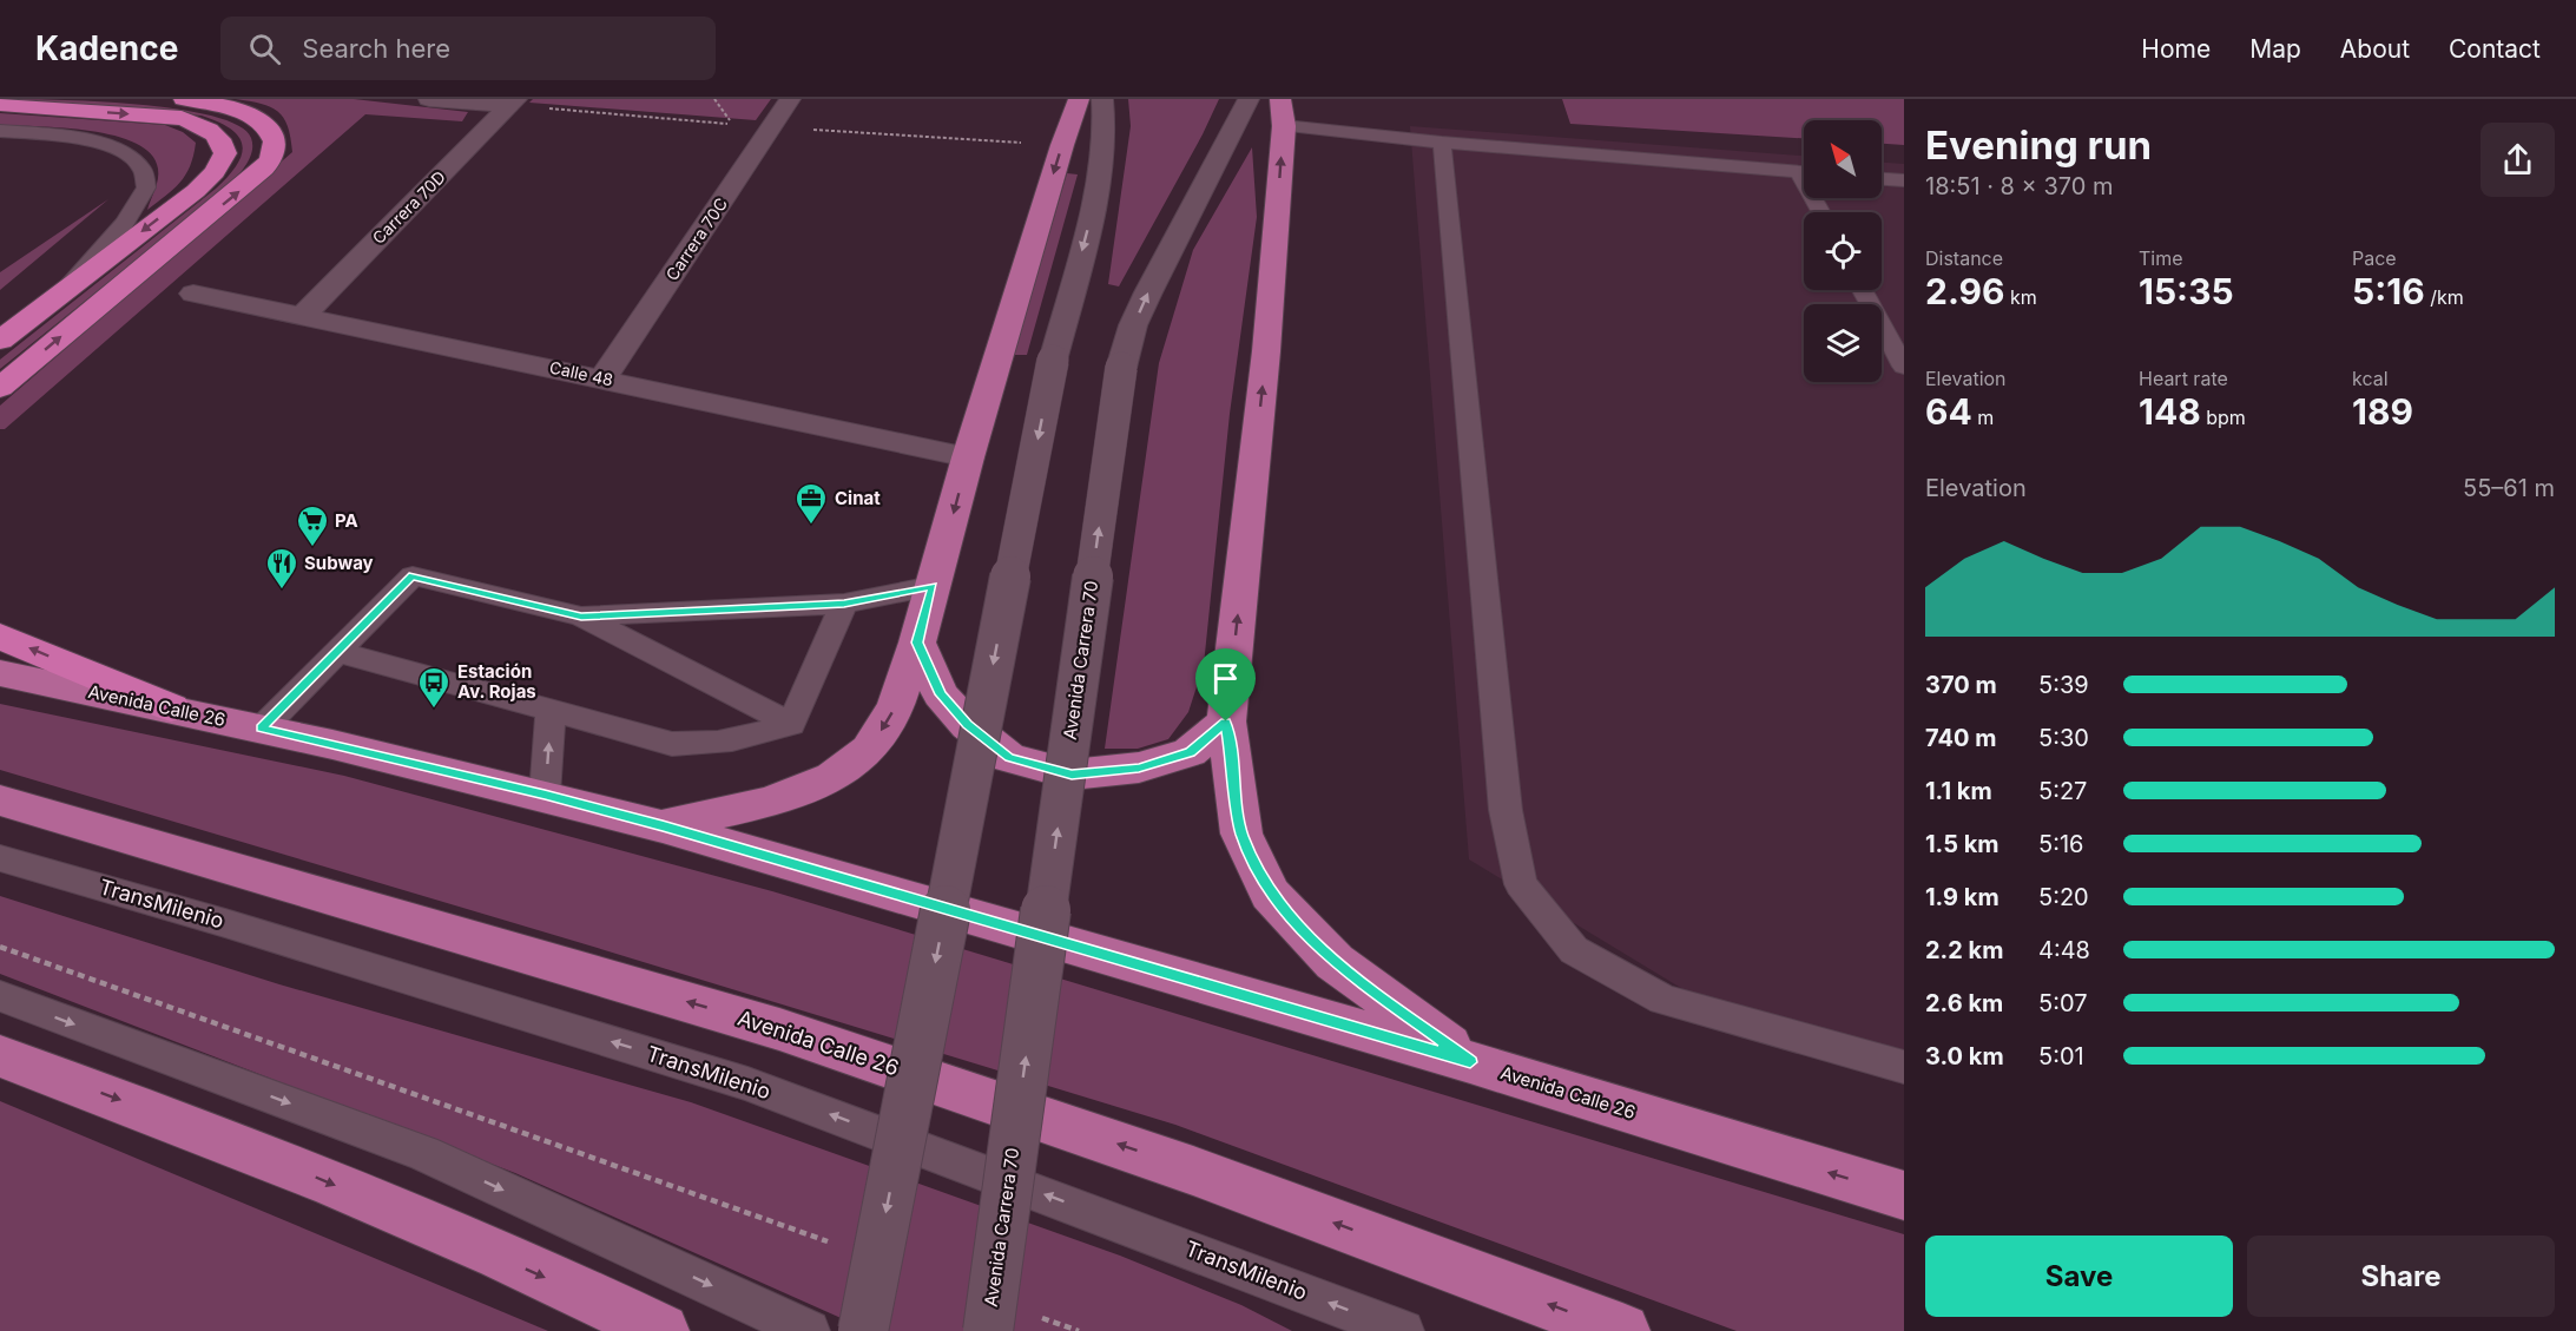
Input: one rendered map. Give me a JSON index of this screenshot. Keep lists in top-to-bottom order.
{
  "streets": {
    "main road": [
      "Carrera 70D",
      "Carrera 70C",
      "Calle 48",
      "Avenida Carrera 70",
      "Avenida Calle 26"
    ],
    "lane": ["TransMilenio"]
  },
  "crossings": [
    ["Carrera 70D", "Calle 48"],
    ["Carrera 70C", "Calle 48"]
  ],
  "places": {
    "office": ["Cinat"],
    "supermarket": ["PA"],
    "restaurant": ["Subway"],
    "bus stop": ["Estación Av. Rojas"]
  },
  "north": "top left",
  "page": {
    "header": "Kadence",
    "search": "Search here",
    "nav": [
      "Home",
      "Map",
      "About",
      "Contact"
    ],
    "heading": ["Evening run", "18:51 · 8 × 370 m"],
    "stats": [
      ["Distance", "2.96 km"],
      ["Time", "15:35"],
      ["Pace", "5:16 /km"],
      ["Elevation", "64 m"],
      ["Heart rate", "148 bpm"],
      ["kcal", "189"]
    ],
    "chart": ["Elevation", "55–61 m"],
    "list": [
      {
        "name": "370 m",
        "note": "5:39"
      },
      {
        "name": "740 m",
        "note": "5:30"
      },
      {
        "name": "1.1 km",
        "note": "5:27"
      },
      {
        "name": "1.5 km",
        "note": "5:16"
      },
      {
        "name": "1.9 km",
        "note": "5:20"
      },
      {
        "name": "2.2 km",
        "note": "4:48"
      },
      {
        "name": "2.6 km",
        "note": "5:07"
      },
      {
        "name": "3.0 km",
        "note": "5:01"
      }
    ],
    "buttons": ["Save", "Share"]
  }
}
